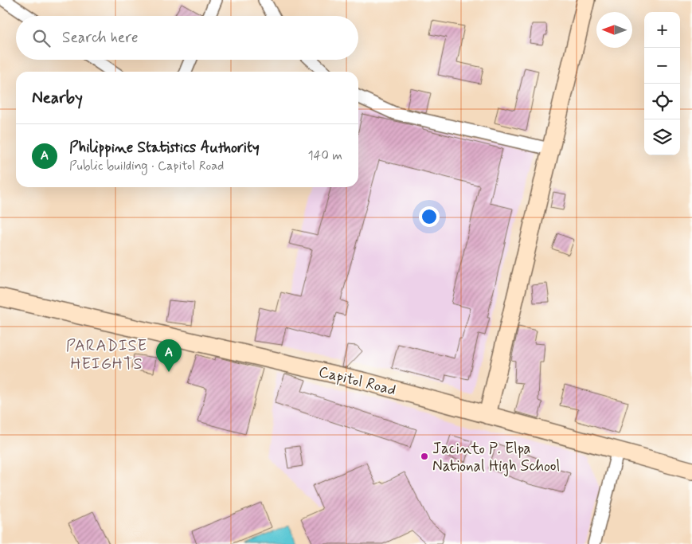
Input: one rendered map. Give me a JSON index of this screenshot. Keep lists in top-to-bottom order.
{
  "streets": {
    "main road": ["Capitol Road"]
  },
  "districts": ["PARADISE HEIGHTS"],
  "places": ["Jacinto P. Elpa National High School"],
  "north": "left",
  "page": {
    "map_buttons": ["+", "−"],
    "search": "Search here",
    "heading": "Nearby",
    "list": [
      {
        "mark": "A",
        "name": "Philippine Statistics Authority",
        "note": "Public building · Capitol Road",
        "value": "140 m"
      }
    ],
    "pins": "A"
  }
}
